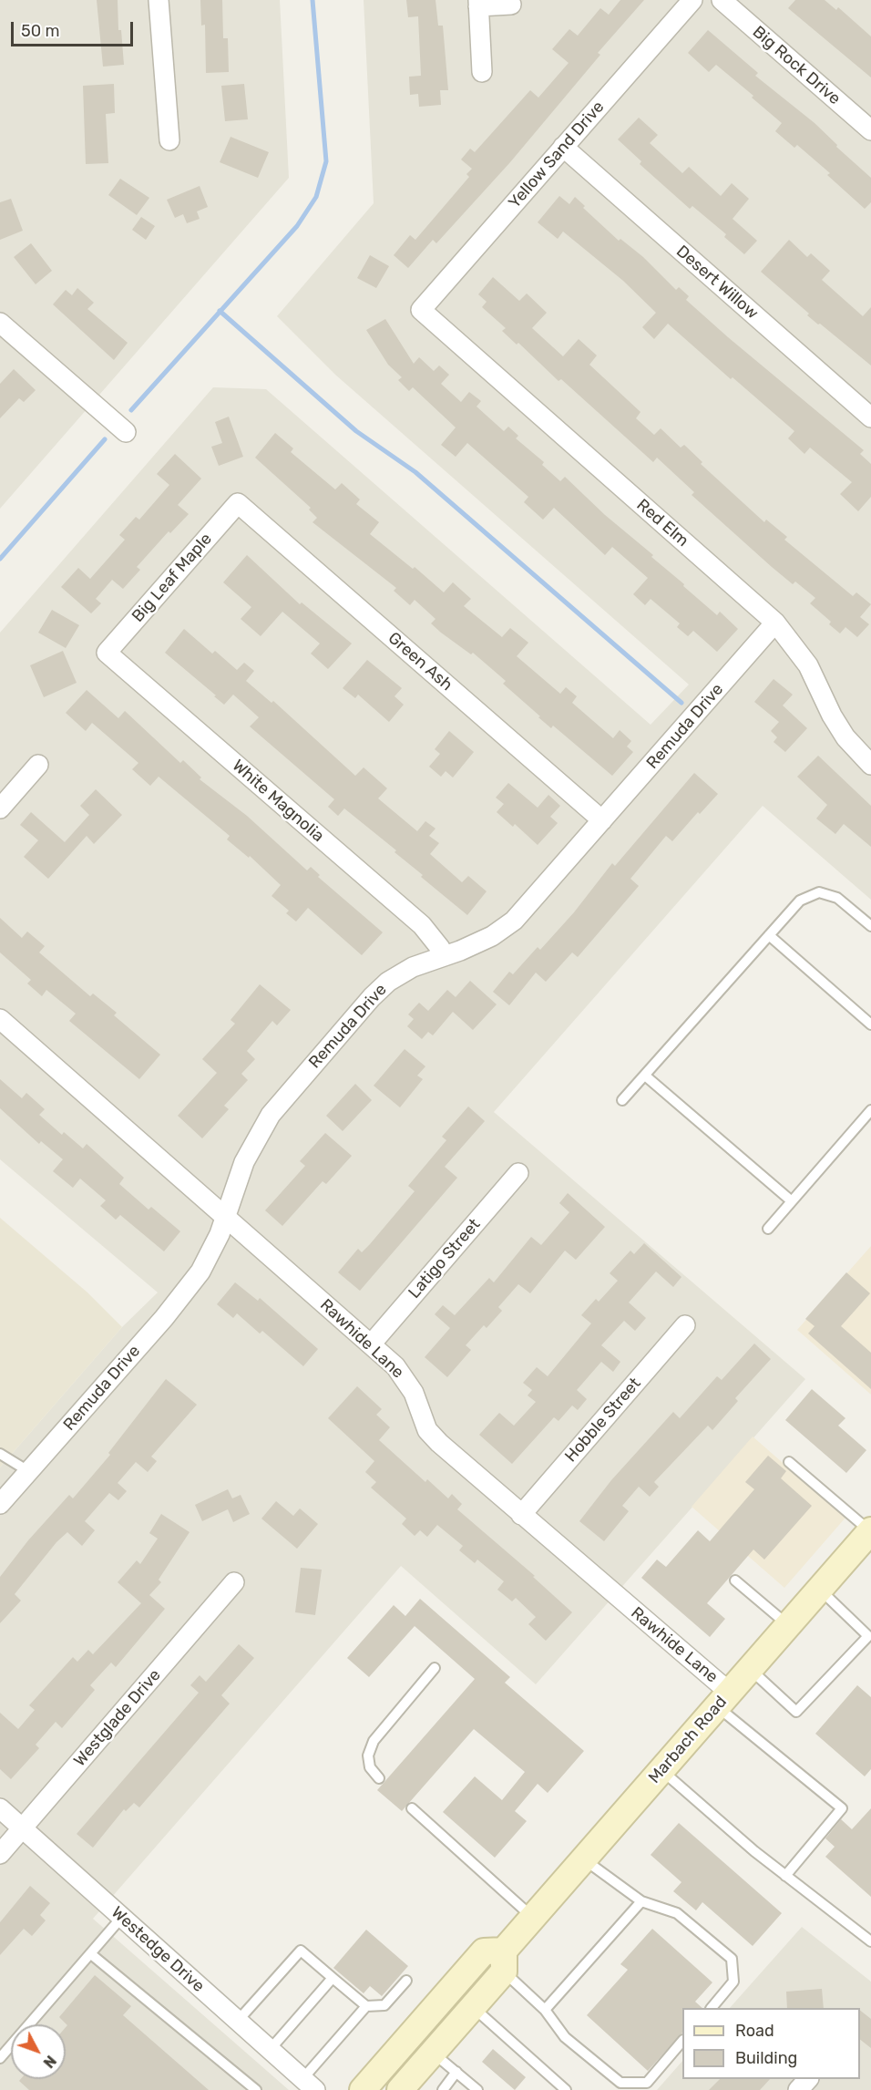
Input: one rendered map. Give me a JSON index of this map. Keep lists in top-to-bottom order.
{
  "streets": {
    "main road": ["Marbach Road"],
    "street": [
      "Big Rock Drive",
      "Yellow Sand Drive",
      "Desert Willow",
      "Red Elm",
      "Big Leaf Maple",
      "Green Ash",
      "Remuda Drive",
      "White Magnolia",
      "Latigo Street",
      "Rawhide Lane",
      "Hobble Street",
      "Westglade Drive",
      "Westedge Drive"
    ]
  },
  "crossings": [
    ["Yellow Sand Drive", "Desert Willow"],
    ["Yellow Sand Drive", "Red Elm"],
    ["Red Elm", "Remuda Drive"],
    ["Big Leaf Maple", "Green Ash"],
    ["Big Leaf Maple", "White Magnolia"],
    ["Green Ash", "Remuda Drive"],
    ["Remuda Drive", "White Magnolia"],
    ["Remuda Drive", "Rawhide Lane"],
    ["Latigo Street", "Rawhide Lane"],
    ["Rawhide Lane", "Hobble Street"],
    ["Rawhide Lane", "Marbach Road"],
    ["Westglade Drive", "Westedge Drive"]
  ],
  "legend": ["Road", "Building"],
  "scale_bar": "50 m",
  "north": "bottom right"
}
